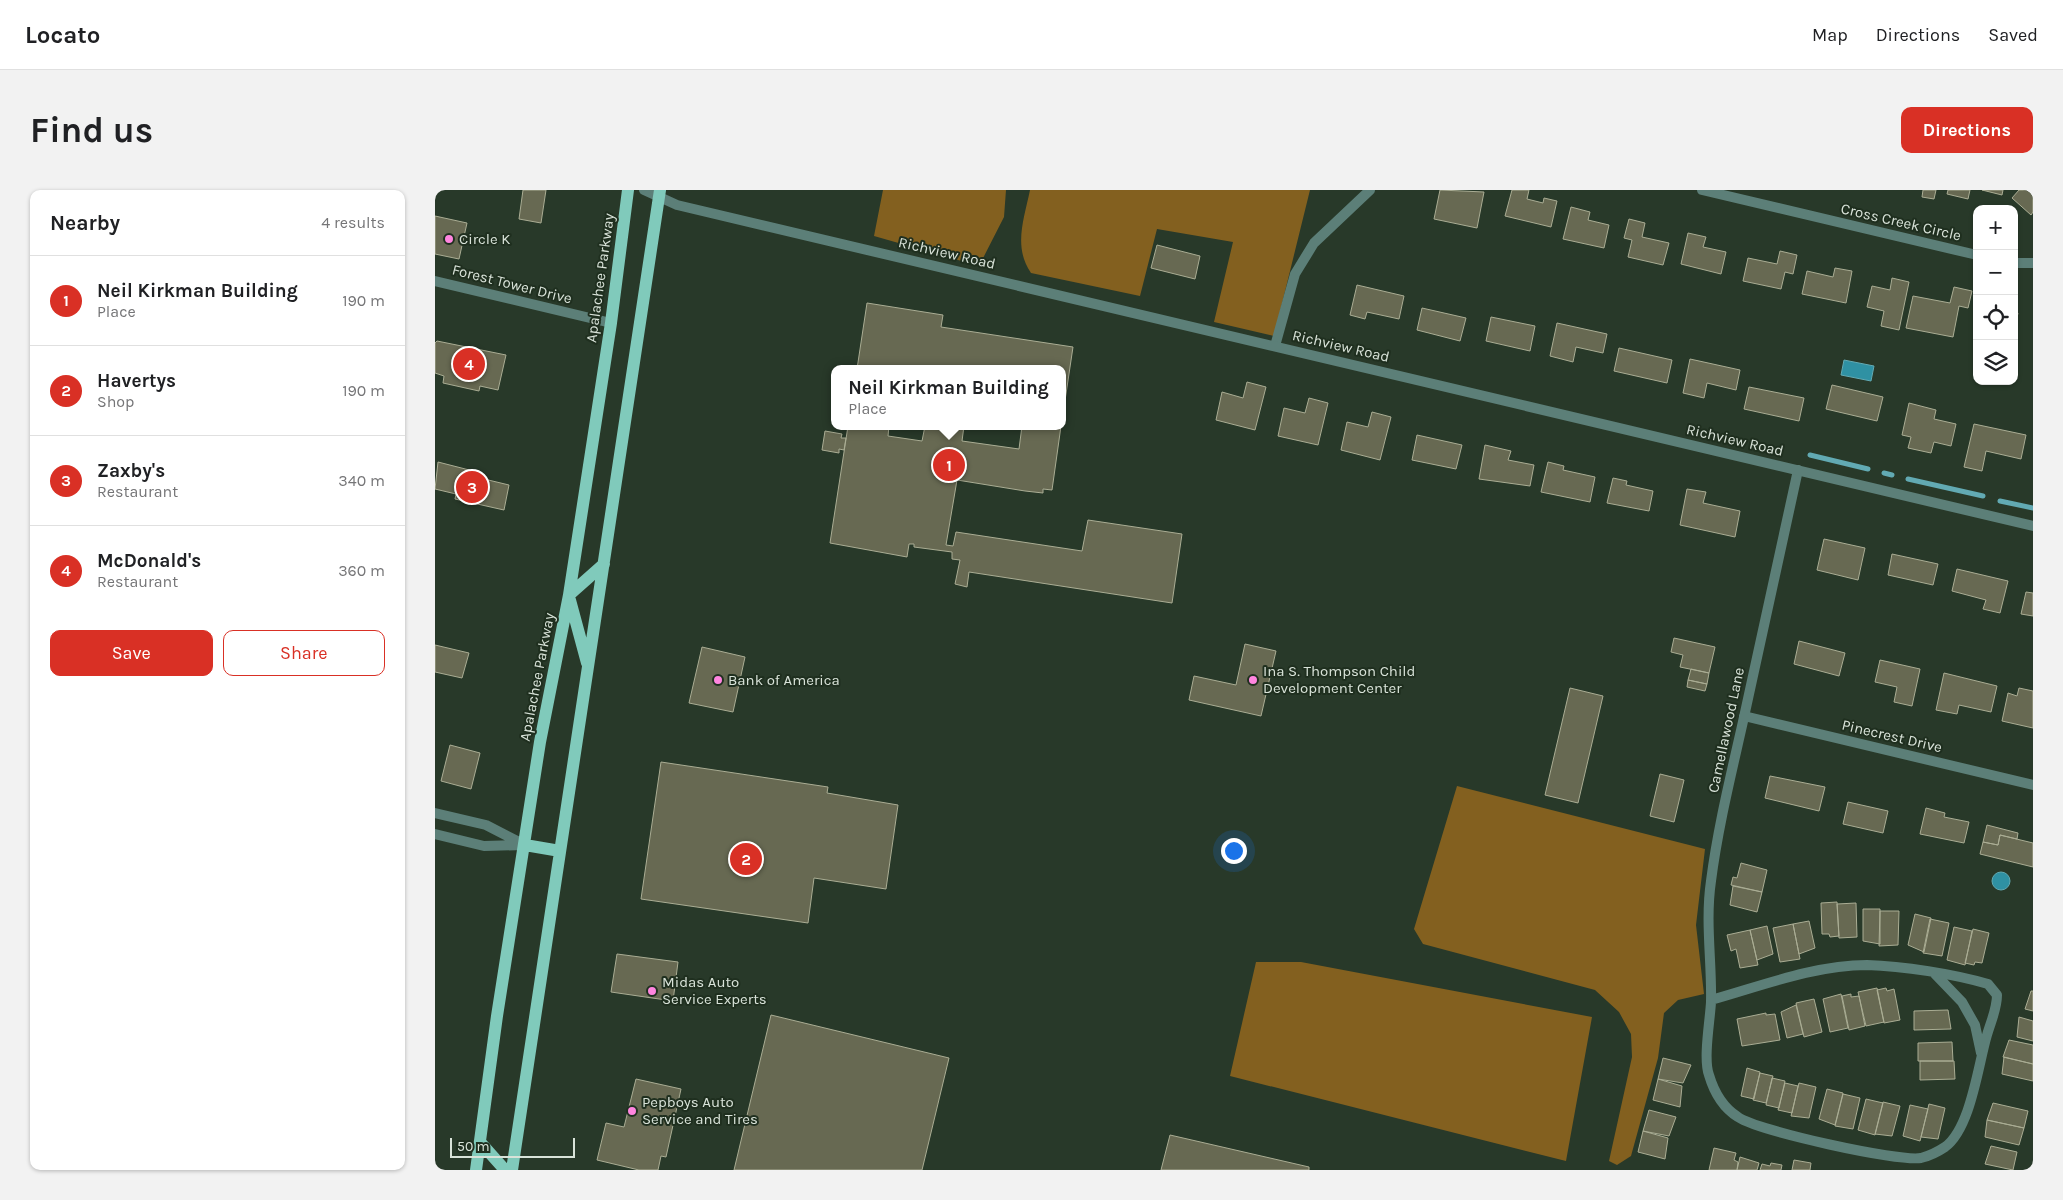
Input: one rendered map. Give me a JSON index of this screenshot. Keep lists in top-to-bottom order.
{
  "streets": {
    "main road": ["Apalachee Parkway"],
    "street": [
      "Cross Creek Circle",
      "Richview Road",
      "Forest Tower Drive",
      "Camellawood Lane",
      "Pinecrest Drive"
    ]
  },
  "crossings": [
    ["Richview Road", "Camellawood Lane"],
    ["Apalachee Parkway", "Forest Tower Drive"],
    ["Camellawood Lane", "Pinecrest Drive"]
  ],
  "places": [
    "Circle K",
    "Bank of America",
    "Ina S. Thompson Child Development Center",
    "Midas Auto Service Experts",
    "Pepboys Auto Service and Tires"
  ],
  "scale_bar": "50 m",
  "page": {
    "header": "Locato",
    "nav": ["Map", "Directions", "Saved"],
    "buttons": [
      "Directions",
      ["Save", "Share"]
    ],
    "title": "Find us",
    "heading": ["Nearby", "4 results"],
    "map_buttons": ["+", "−"],
    "list": [
      {
        "mark": "1",
        "name": "Neil Kirkman Building",
        "note": "Place",
        "value": "190 m"
      },
      {
        "mark": "2",
        "name": "Havertys",
        "note": "Shop",
        "value": "190 m"
      },
      {
        "mark": "3",
        "name": "Zaxby's",
        "note": "Restaurant",
        "value": "340 m"
      },
      {
        "mark": "4",
        "name": "McDonald's",
        "note": "Restaurant",
        "value": "360 m"
      }
    ],
    "pins": [
      "4",
      "1",
      "3",
      "2"
    ],
    "popup": ["Neil Kirkman Building", "Place"],
    "scale": "50 m"
  }
}
